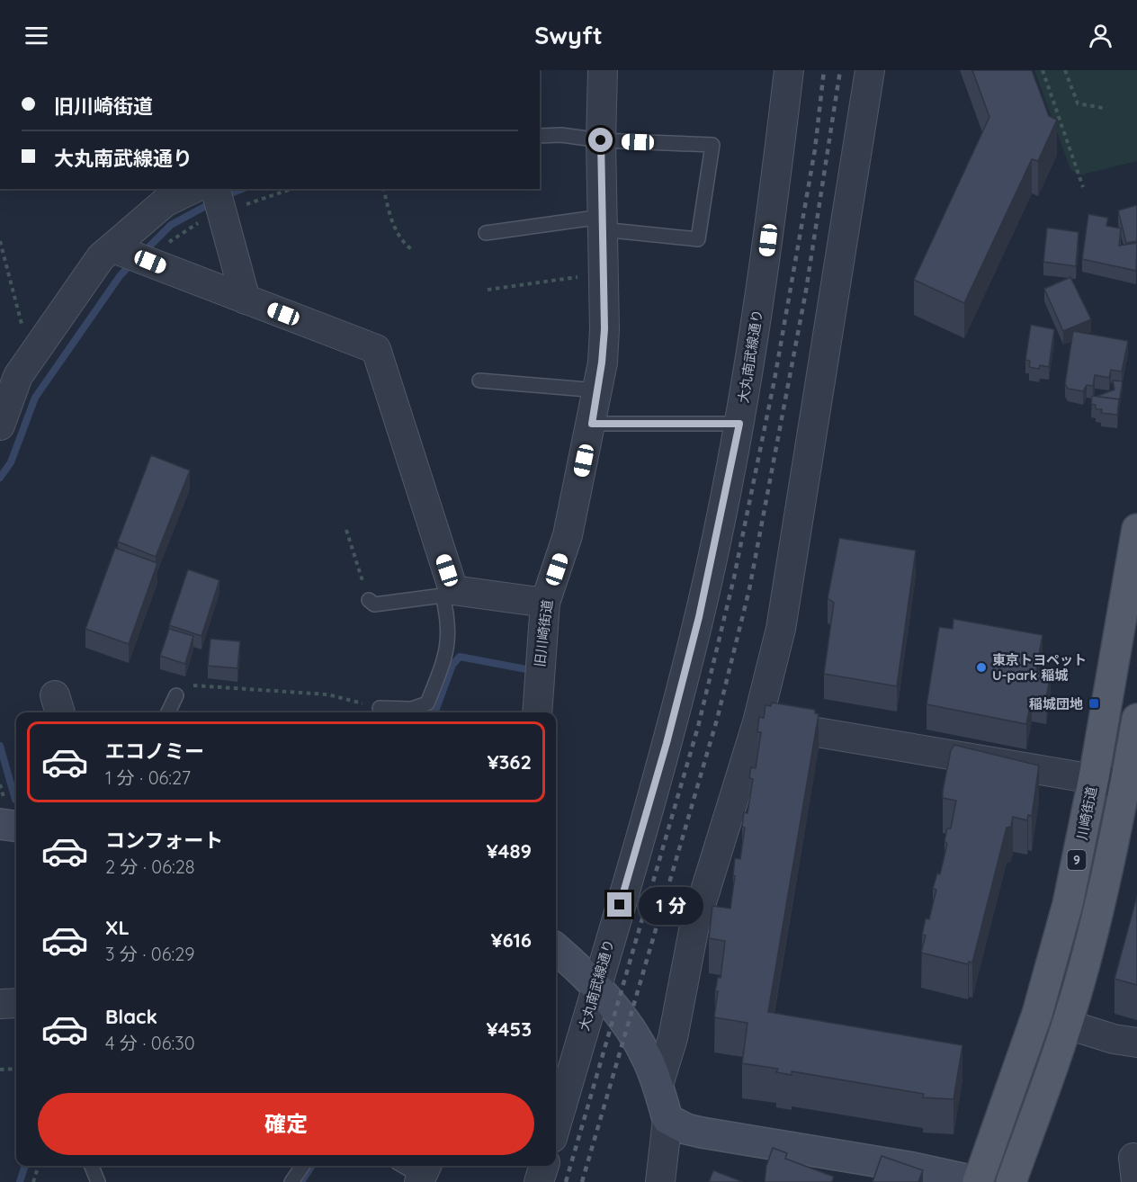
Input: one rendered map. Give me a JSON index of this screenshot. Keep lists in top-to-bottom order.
{
  "streets": {
    "main road": ["川崎街道", "9"],
    "street": ["大丸南武線通り", "旧川崎街道"]
  },
  "places": {
    "other": ["東京トヨペット U-park 稲城"],
    "transit": ["稲城団地"]
  },
  "page": {
    "header": "Swyft",
    "banner": ["旧川崎街道", "大丸南武線通り"],
    "list": [
      {
        "name": "エコノミー",
        "note": "1 分 · 06:27",
        "value": "¥362"
      },
      {
        "name": "コンフォート",
        "note": "2 分 · 06:28",
        "value": "¥489"
      },
      {
        "name": "XL",
        "note": "3 分 · 06:29",
        "value": "¥616"
      },
      {
        "name": "Black",
        "note": "4 分 · 06:30",
        "value": "¥453"
      }
    ],
    "bubble": "1 分",
    "buttons": "確定"
  }
}
